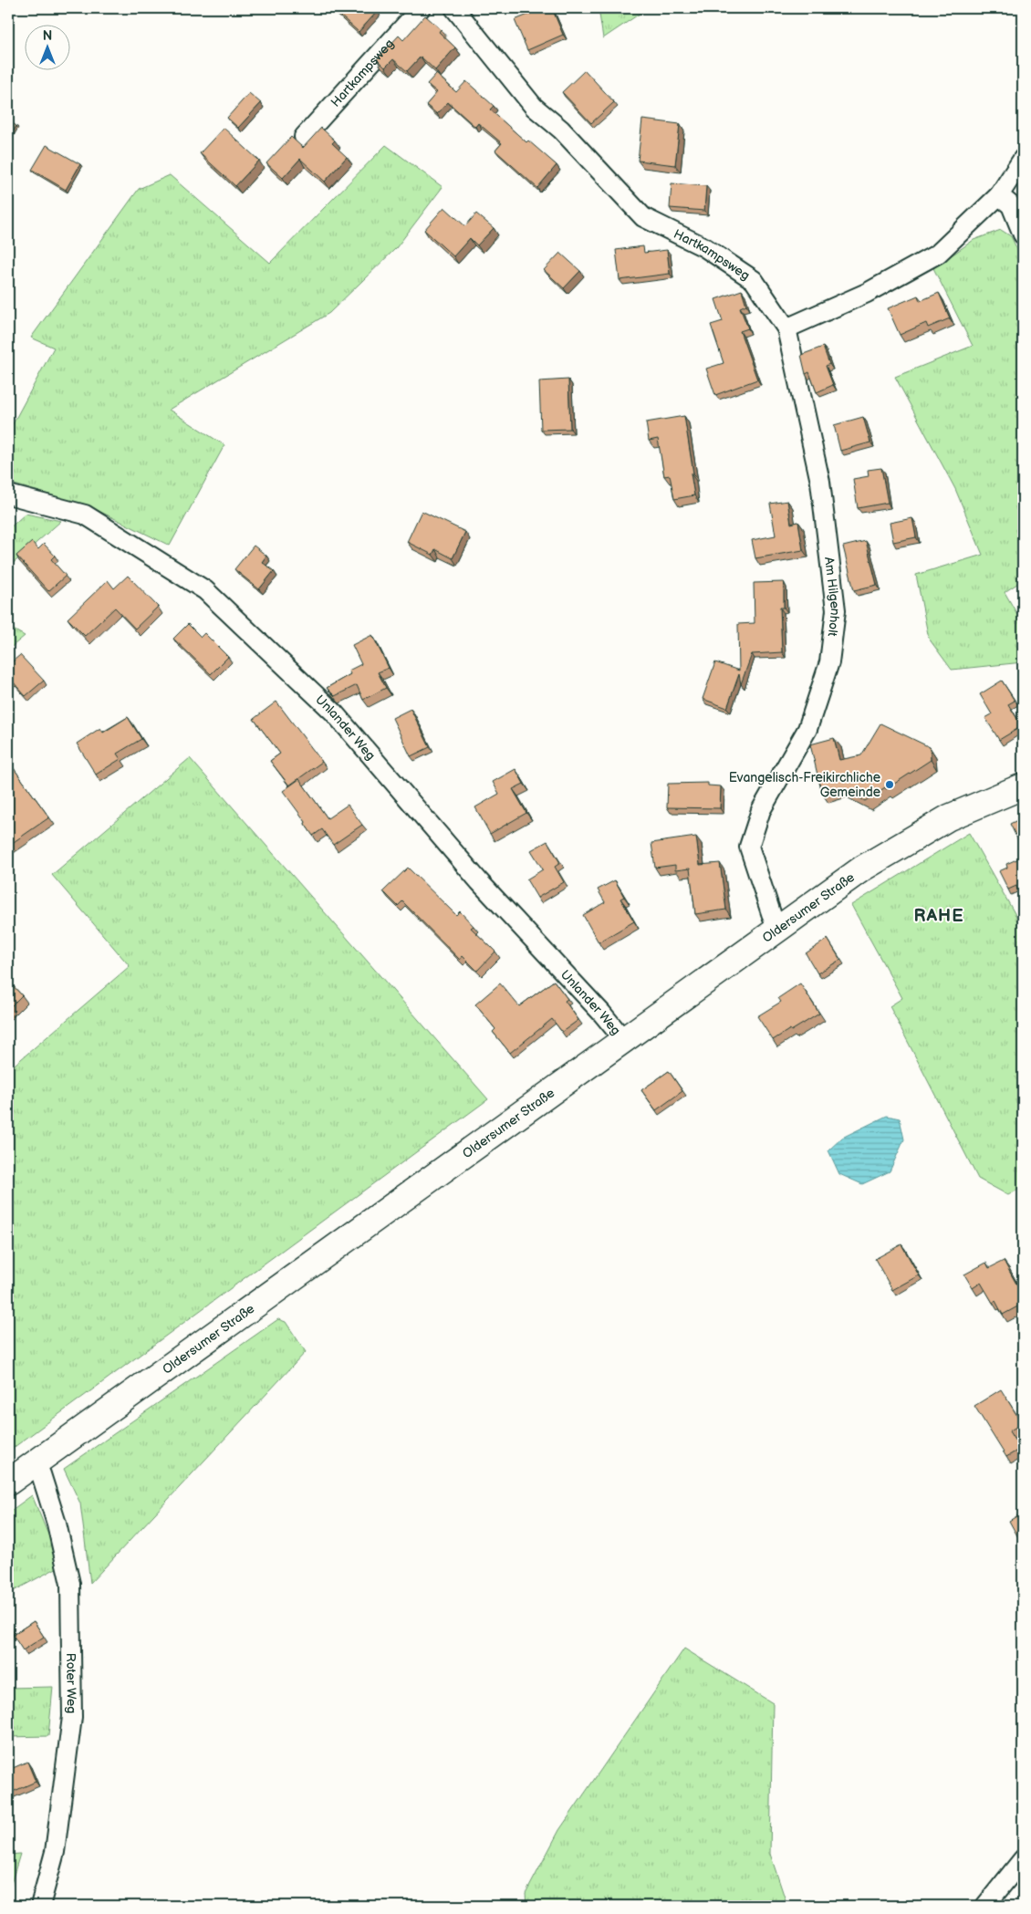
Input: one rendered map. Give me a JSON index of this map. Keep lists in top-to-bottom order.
{
  "streets": {
    "main road": ["Oldersumer Straße"],
    "street": [
      "Hartkampsweg",
      "Am Hilgenholt",
      "Unlander Weg",
      "Roter Weg"
    ]
  },
  "crossings": [
    ["Hartkampsweg", "Am Hilgenholt"],
    ["Am Hilgenholt", "Oldersumer Straße"],
    ["Unlander Weg", "Oldersumer Straße"],
    ["Oldersumer Straße", "Roter Weg"]
  ],
  "districts": ["RAHE"],
  "places": ["Evangelisch-Freikirchliche Gemeinde"],
  "north": "top"
}
